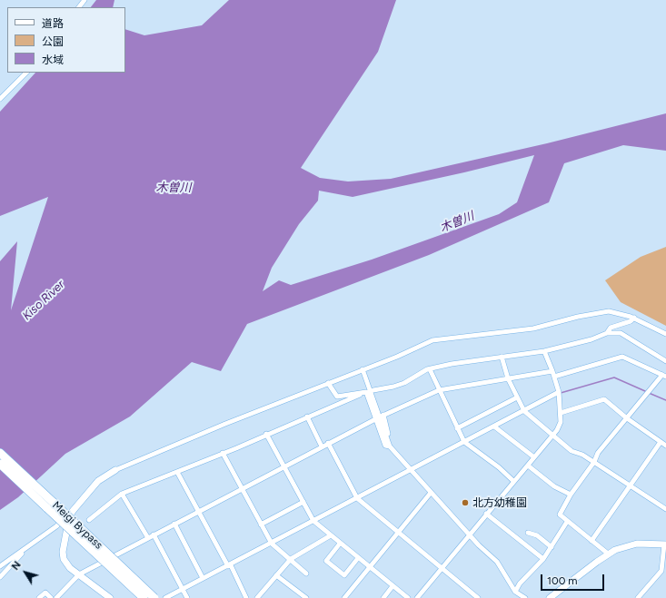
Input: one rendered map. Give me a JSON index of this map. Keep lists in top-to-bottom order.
{
  "streets": {
    "highway": ["Meigi Bypass"]
  },
  "water": ["木曽川", "Kiso River"],
  "places": ["北方幼稚園"],
  "legend": ["道路", "公園", "水域"],
  "scale_bar": "100 m",
  "north": "top left"
}
